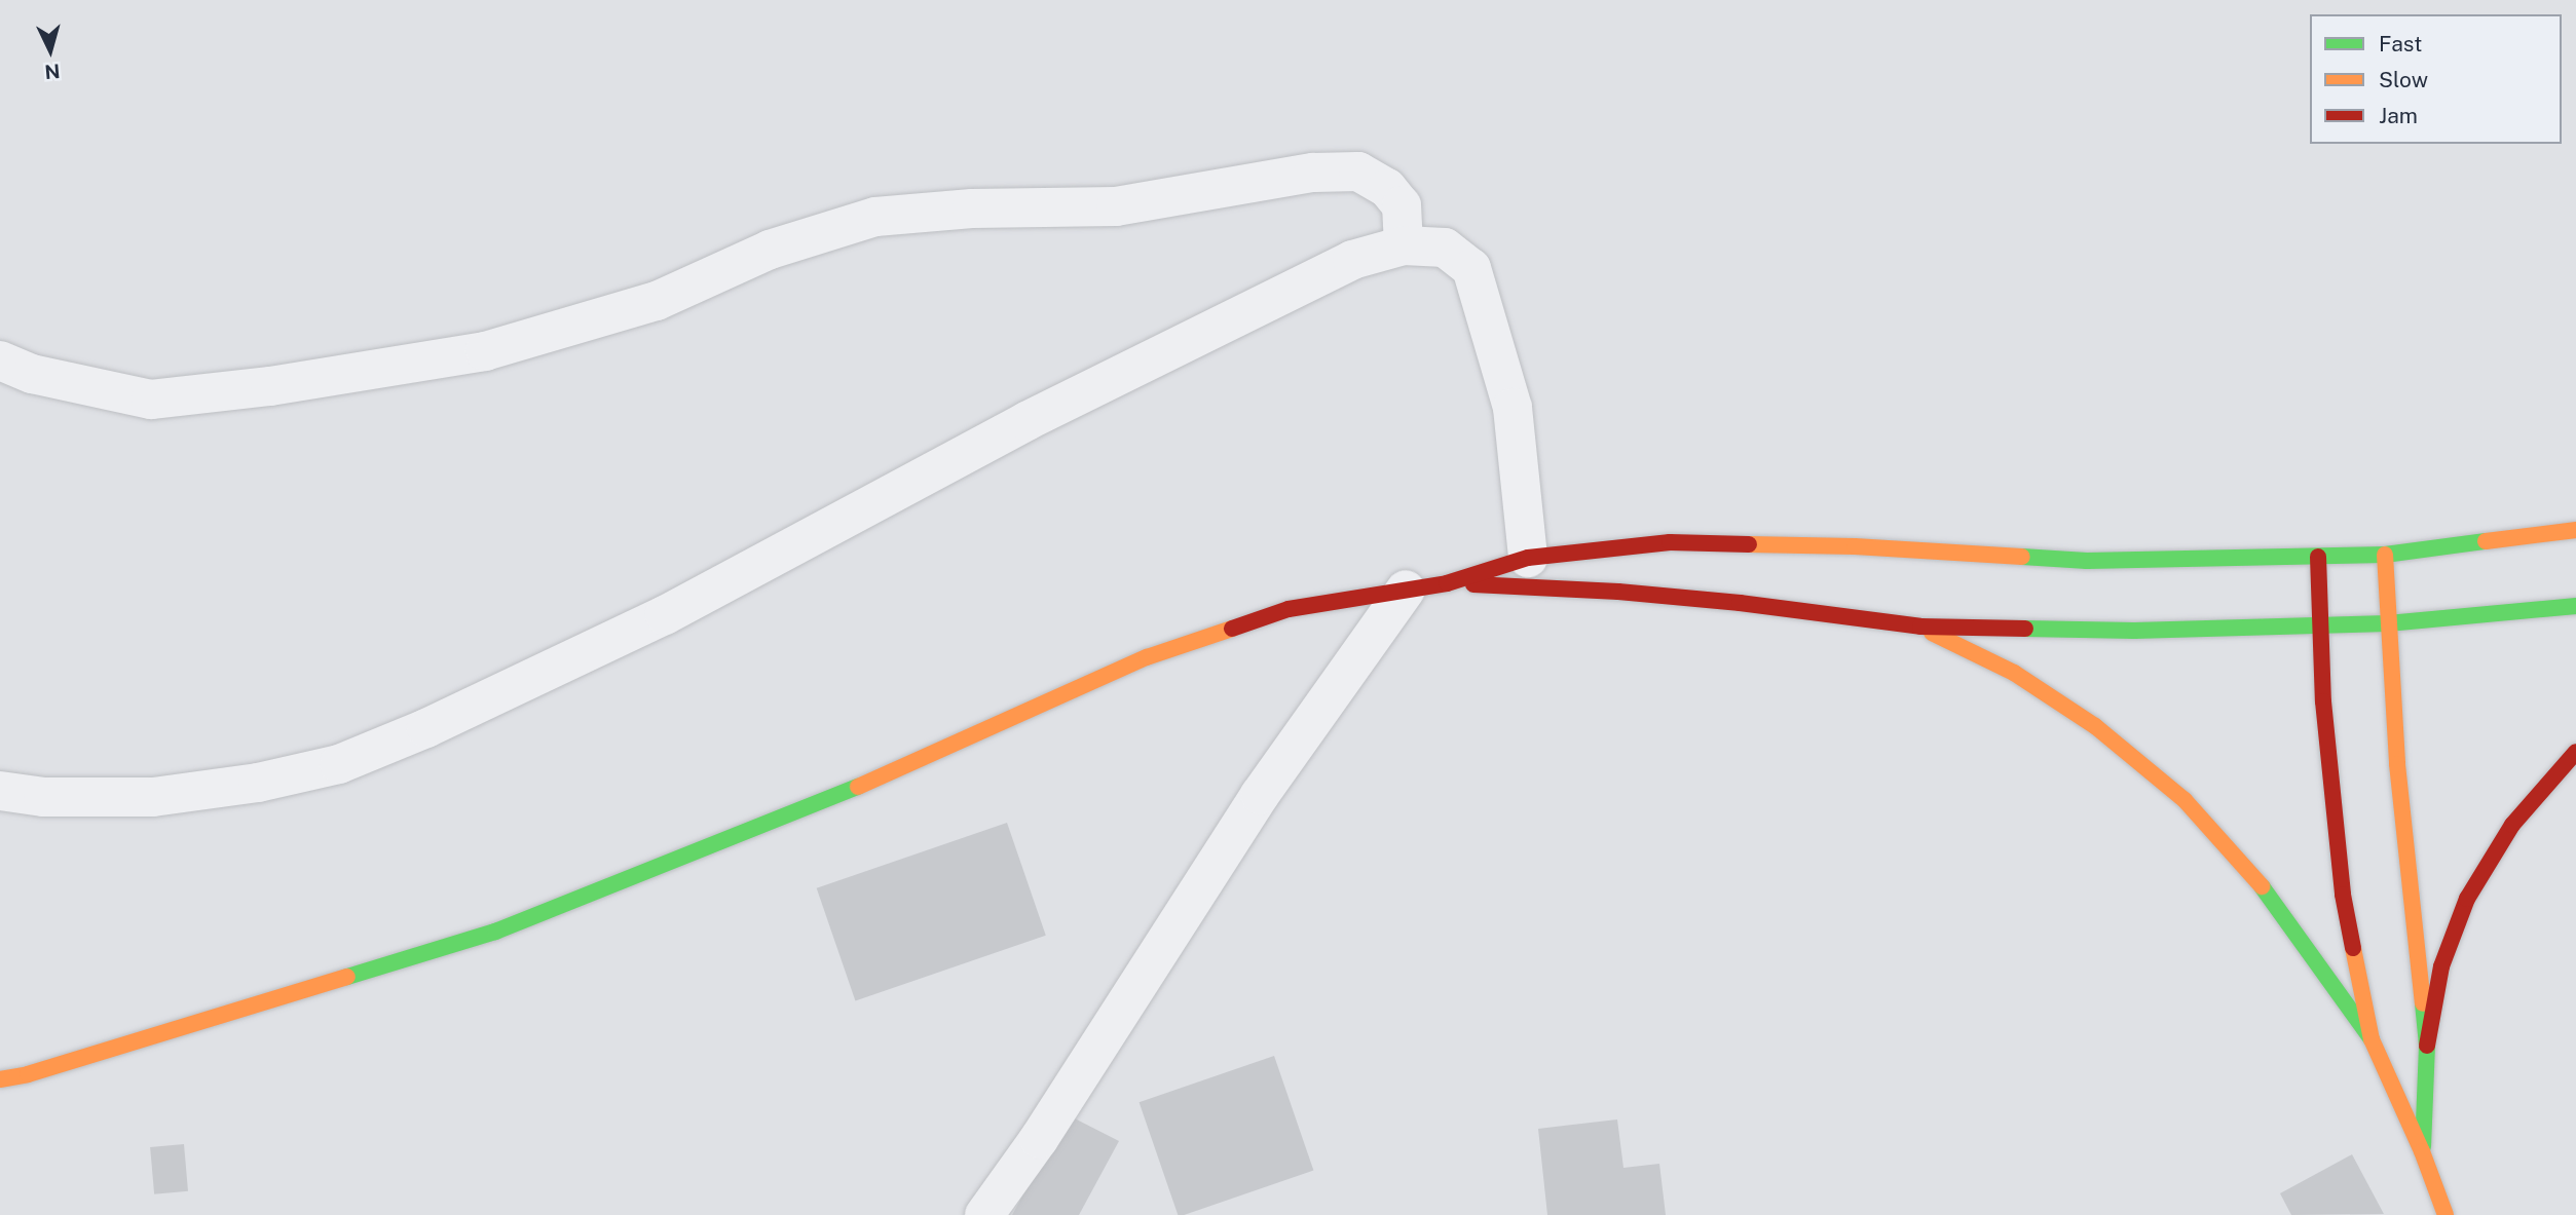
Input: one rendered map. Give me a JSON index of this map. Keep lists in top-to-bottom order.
{
  "legend": ["Fast", "Slow", "Jam"],
  "north": "bottom"
}
